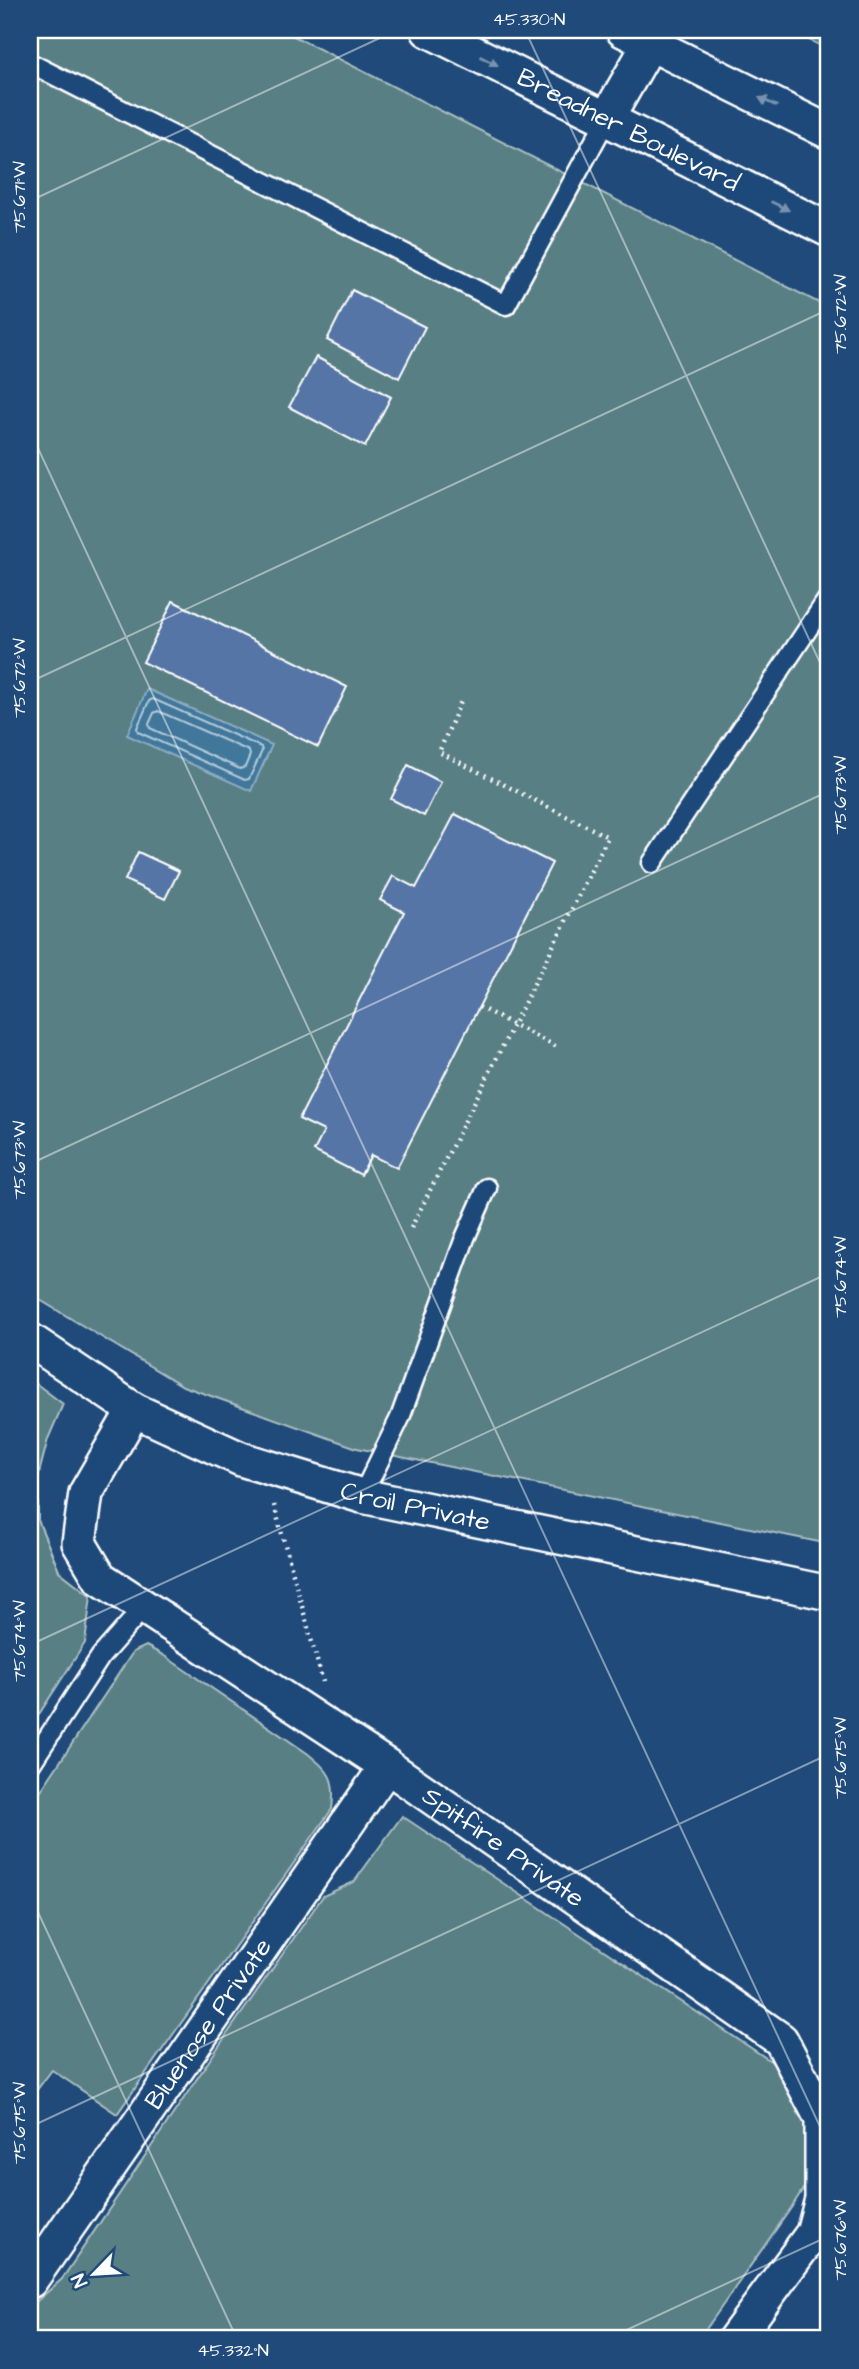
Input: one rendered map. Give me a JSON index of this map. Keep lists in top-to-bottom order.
{
  "streets": {
    "street": [
      "Breadner Boulevard",
      "Croil Private",
      "Spitfire Private",
      "Bluenose Private"
    ]
  },
  "crossings": [
    ["Croil Private", "Spitfire Private"],
    ["Spitfire Private", "Bluenose Private"]
  ],
  "north": "bottom left",
  "coordinates": [
    "45.330°N",
    "75.671°W",
    "75.672°W",
    "75.673°W",
    "75.674°W",
    "75.675°W",
    "75.676°W",
    "45.332°N"
  ]
}
